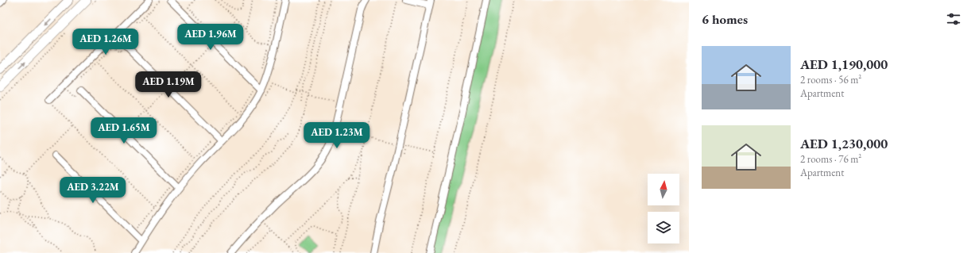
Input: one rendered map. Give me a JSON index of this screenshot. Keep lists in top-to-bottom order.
{
  "north": "top",
  "page": {
    "heading": "6 homes",
    "price": [
      "AED 1.96M",
      "AED 1.26M",
      "AED 1.19M",
      "AED 1.65M",
      "AED 1.23M",
      "AED 3.22M"
    ],
    "list": [
      {
        "name": "AED 1,190,000",
        "note": "2 rooms · 56 m² · Apartment"
      },
      {
        "name": "AED 1,230,000",
        "note": "2 rooms · 76 m² · Apartment"
      }
    ]
  }
}
